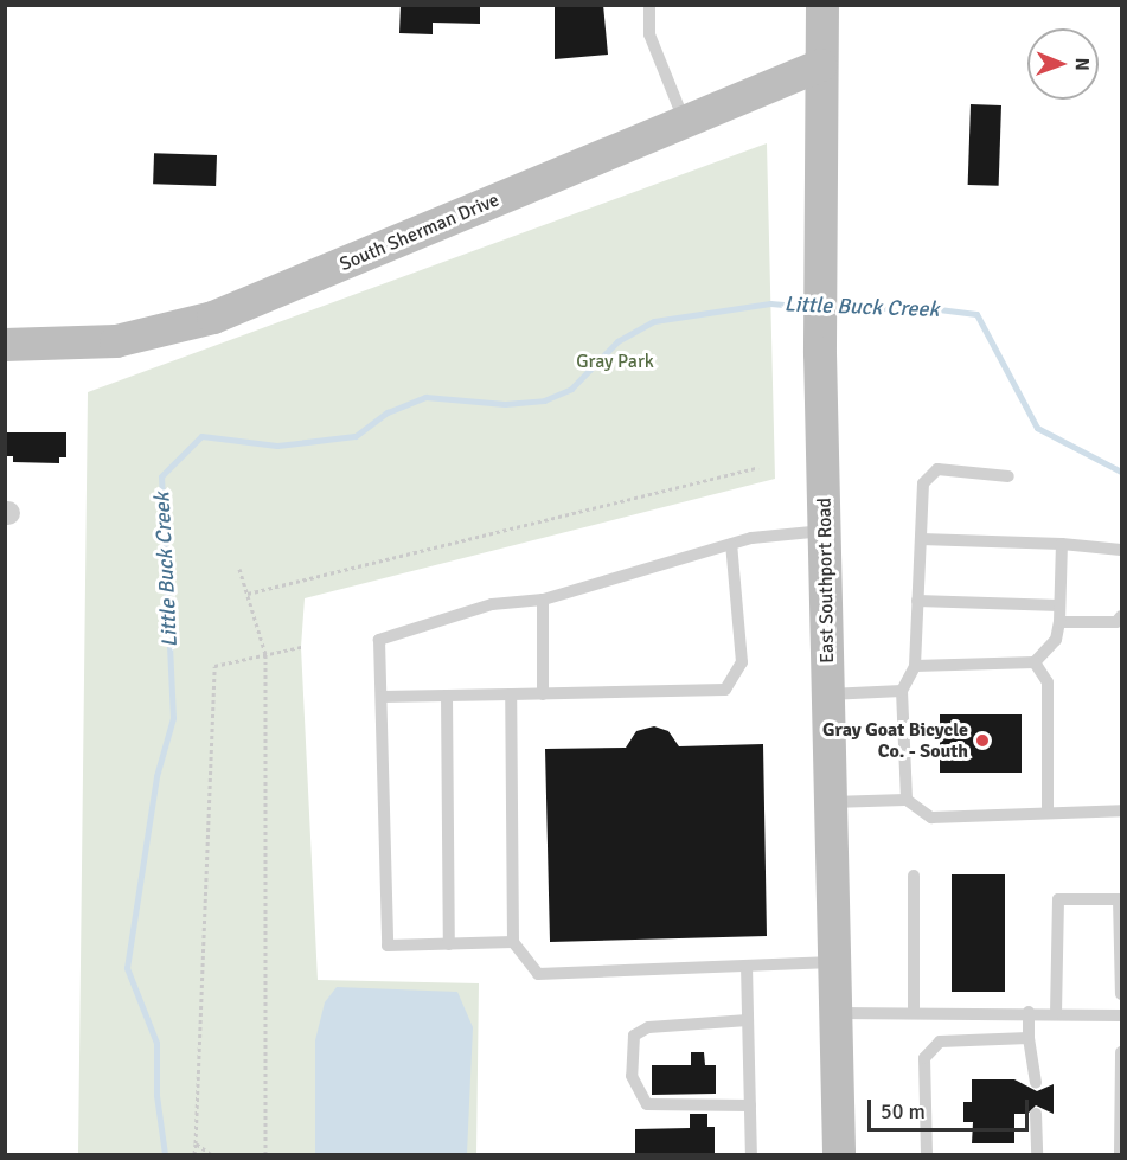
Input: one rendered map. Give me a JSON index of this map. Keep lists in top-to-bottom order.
{
  "streets": {
    "main road": ["South Sherman Drive", "East Southport Road"]
  },
  "crossings": [
    ["South Sherman Drive", "East Southport Road"]
  ],
  "water": ["Little Buck Creek"],
  "parks": ["Gray Park"],
  "places": ["Gray Goat Bicycle Co. - South"],
  "scale_bar": "50 m",
  "north": "right"
}
